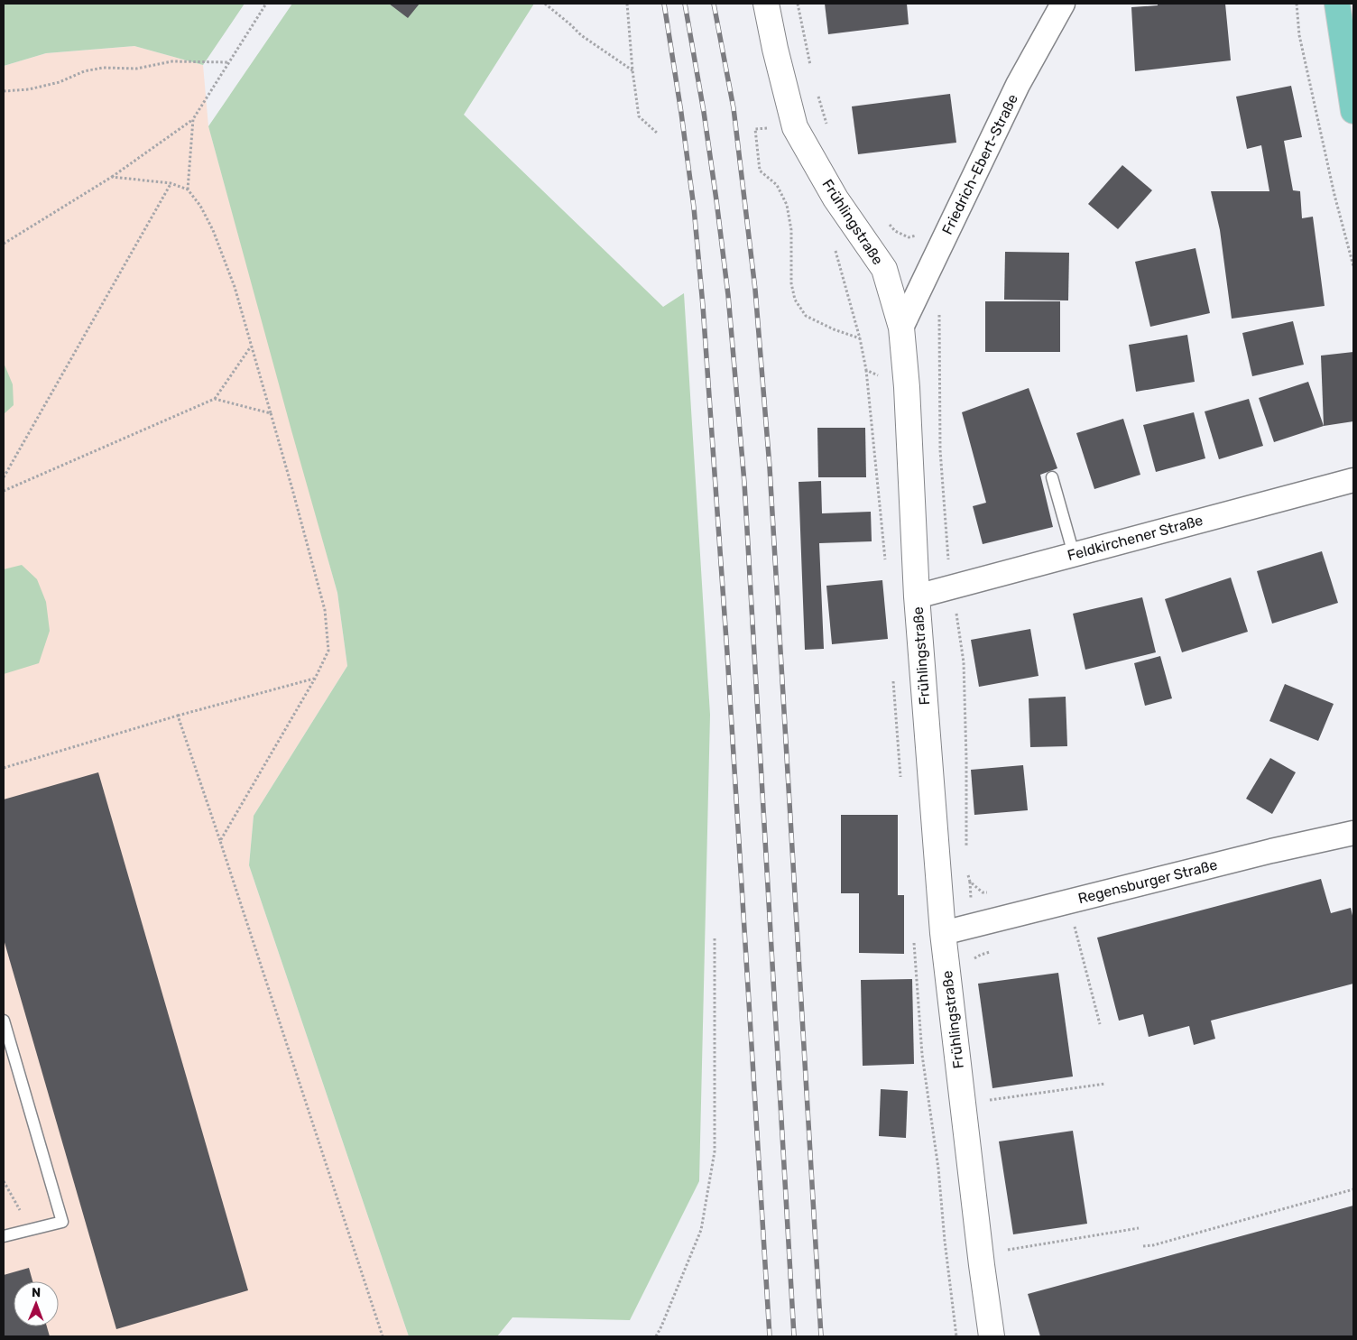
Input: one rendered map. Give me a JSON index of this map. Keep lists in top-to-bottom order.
{
  "streets": {
    "street": [
      "Friedrich-Ebert-Straße",
      "Frühlingstraße",
      "Feldkirchener Straße",
      "Regensburger Straße"
    ]
  },
  "crossings": [
    ["Friedrich-Ebert-Straße", "Frühlingstraße"],
    ["Frühlingstraße", "Feldkirchener Straße"],
    ["Frühlingstraße", "Regensburger Straße"]
  ],
  "north": "top"
}
